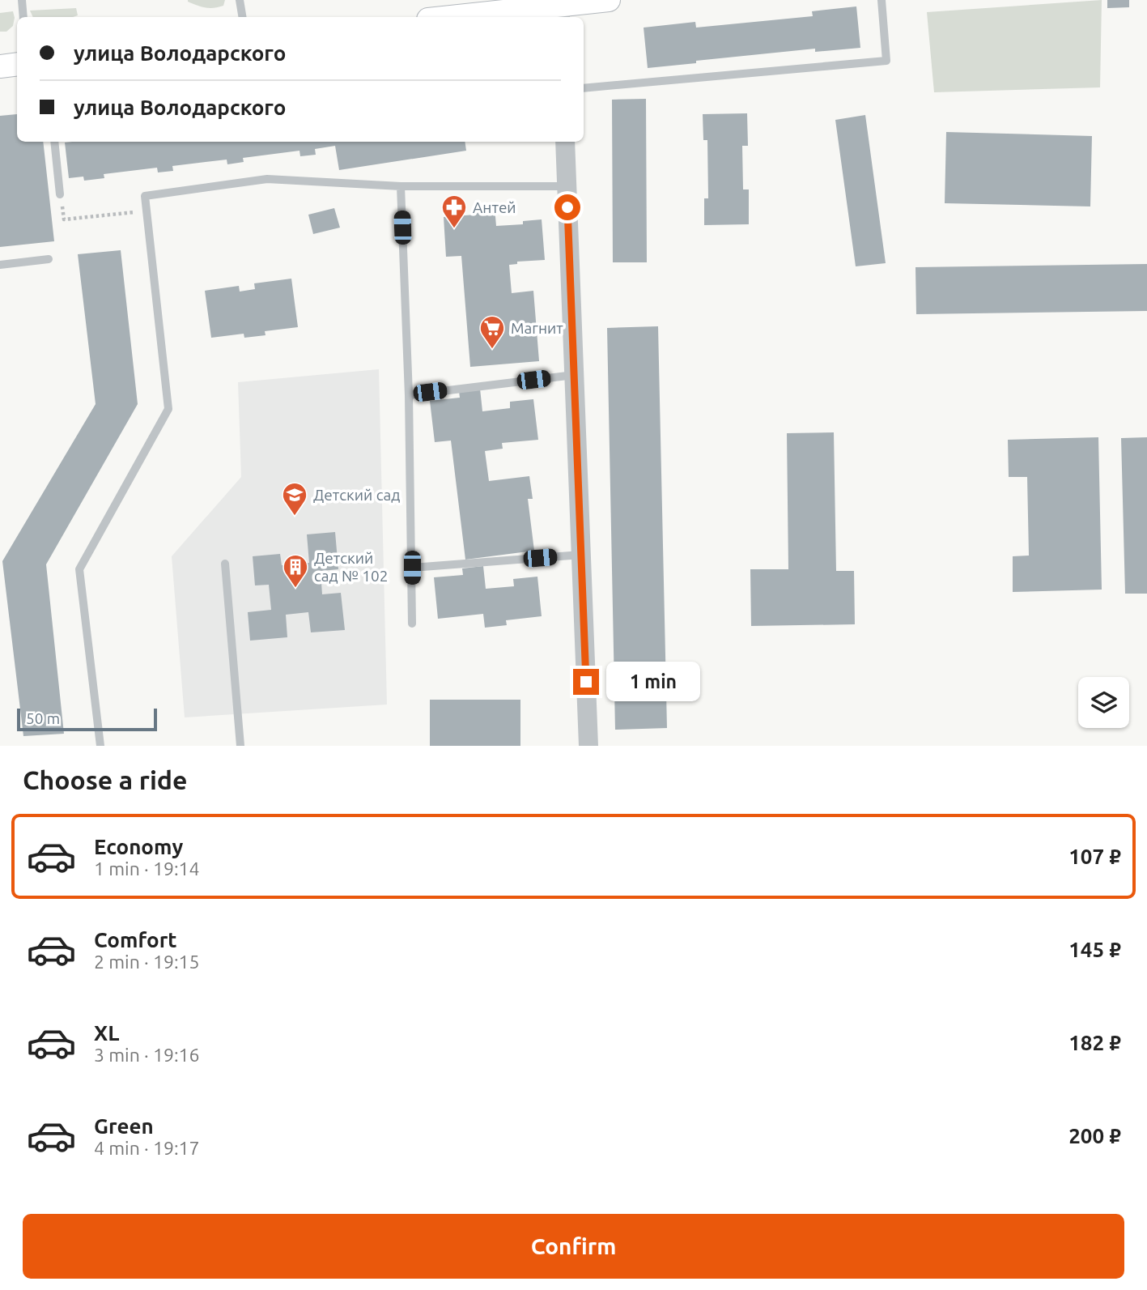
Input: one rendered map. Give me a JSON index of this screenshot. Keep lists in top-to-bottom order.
{
  "places": {
    "pharmacy": ["Антей"],
    "supermarket": ["Магнит"],
    "school or university": ["Детский сад"],
    "building": ["Детский сад № 102"]
  },
  "scale_bar": "50 m",
  "page": {
    "banner": ["улица Володарского", "улица Володарского"],
    "bubble": "1 min",
    "scale": "50 m",
    "heading": "Choose a ride",
    "list": [
      {
        "name": "Economy",
        "note": "1 min · 19:14",
        "value": "107 ₽"
      },
      {
        "name": "Comfort",
        "note": "2 min · 19:15",
        "value": "145 ₽"
      },
      {
        "name": "XL",
        "note": "3 min · 19:16",
        "value": "182 ₽"
      },
      {
        "name": "Green",
        "note": "4 min · 19:17",
        "value": "200 ₽"
      }
    ],
    "buttons": "Confirm"
  }
}
